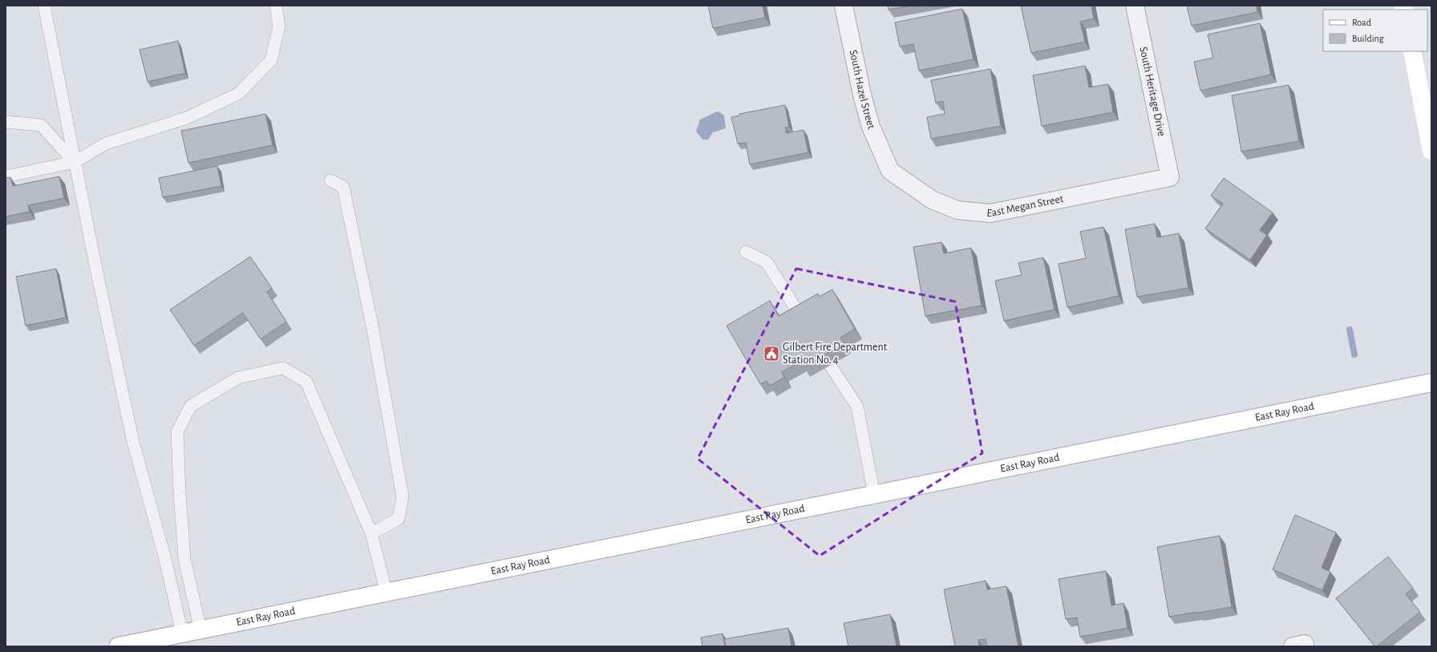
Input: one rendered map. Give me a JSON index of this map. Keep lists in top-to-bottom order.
{
  "streets": {
    "main road": ["East Ray Road"],
    "street": ["South Hazel Street", "South Heritage Drive", "East Megan Street"]
  },
  "crossings": [
    ["South Hazel Street", "East Megan Street"],
    ["South Heritage Drive", "East Megan Street"]
  ],
  "places": {
    "public building": ["Gilbert Fire Department Station No. 4"]
  },
  "legend": ["Road", "Building"]
}
